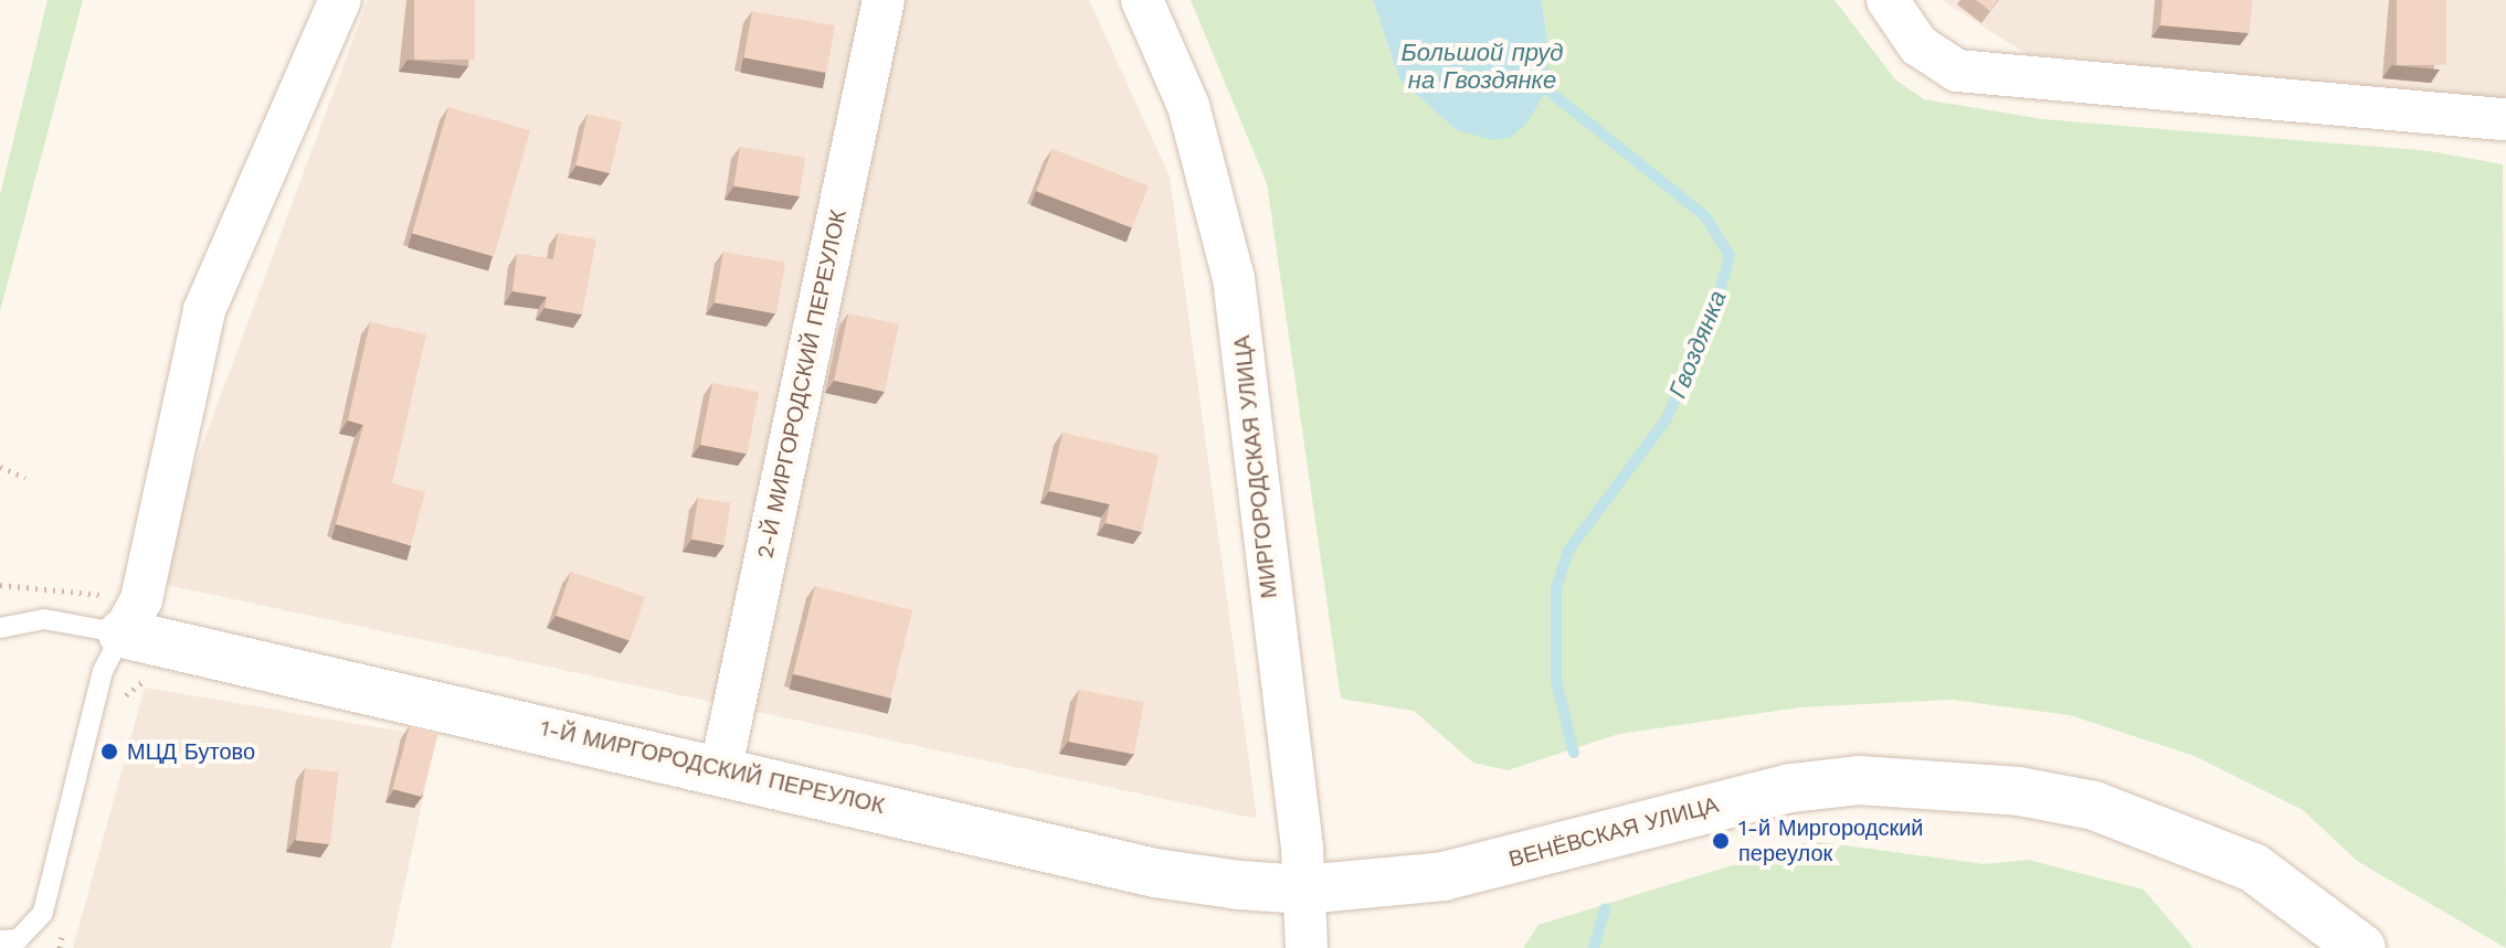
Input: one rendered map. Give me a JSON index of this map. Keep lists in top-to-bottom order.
{
  "streets": {
    "street": [
      "2-Й МИРГОРОДСКИЙ ПЕРЕУЛОК",
      "МИРГОРОДСКАЯ УЛИЦА",
      "1-Й МИРГОРОДСКИЙ ПЕРЕУЛОК",
      "ВЕНЁВСКАЯ УЛИЦА"
    ]
  },
  "crossings": [
    ["2-Й МИРГОРОДСКИЙ ПЕРЕУЛОК", "1-Й МИРГОРОДСКИЙ ПЕРЕУЛОК"],
    ["МИРГОРОДСКАЯ УЛИЦА", "1-Й МИРГОРОДСКИЙ ПЕРЕУЛОК"],
    ["МИРГОРОДСКАЯ УЛИЦА", "ВЕНЁВСКАЯ УЛИЦА"],
    ["1-Й МИРГОРОДСКИЙ ПЕРЕУЛОК", "ВЕНЁВСКАЯ УЛИЦА"]
  ],
  "water": ["Большой пруд на Гвоздянке", "Гвоздянка"],
  "places": ["МЦД Бутово", "1-й Миргородский переулок"]
}
